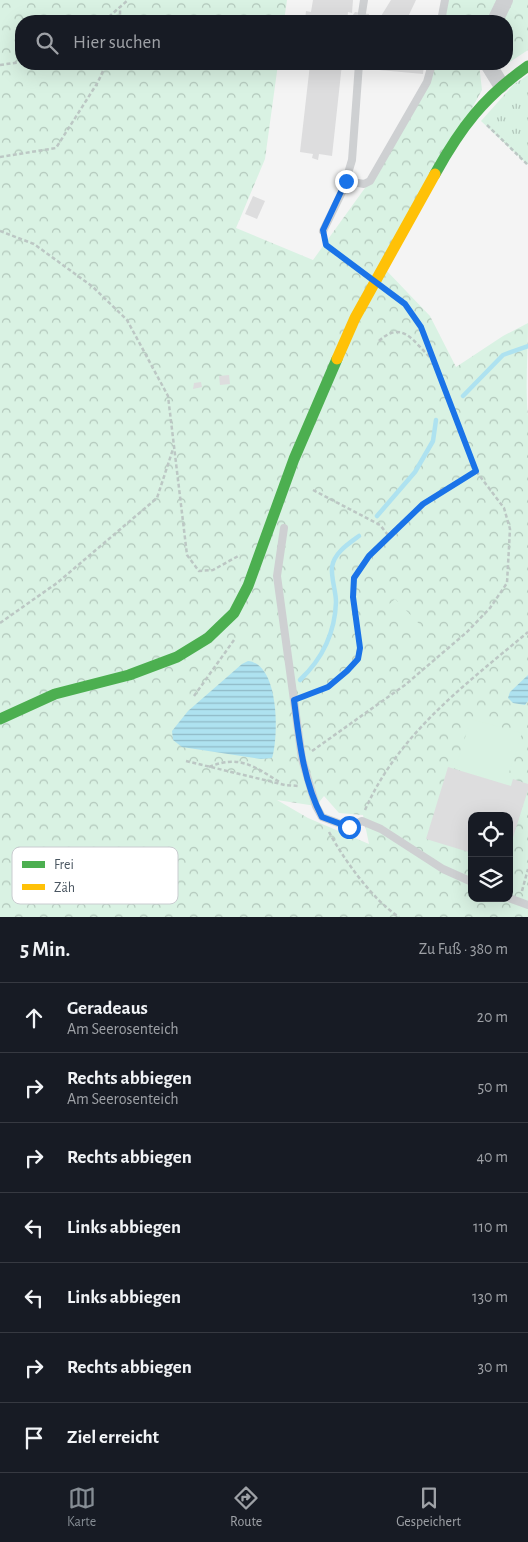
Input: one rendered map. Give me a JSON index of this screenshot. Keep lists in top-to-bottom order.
{
  "legend": ["Frei", "Zäh"],
  "page": {
    "search": "Hier suchen",
    "heading": ["5 Min.", "Zu Fuß · 380 m"],
    "list": [
      ["Geradeaus", "Am Seerosenteich", "20 m"],
      ["Rechts abbiegen", "Am Seerosenteich", "50 m"],
      ["Rechts abbiegen", "40 m"],
      ["Links abbiegen", "110 m"],
      ["Links abbiegen", "130 m"],
      ["Rechts abbiegen", "30 m"],
      "Ziel erreicht"
    ],
    "nav": ["Karte", "Route", "Gespeichert"]
  }
}
